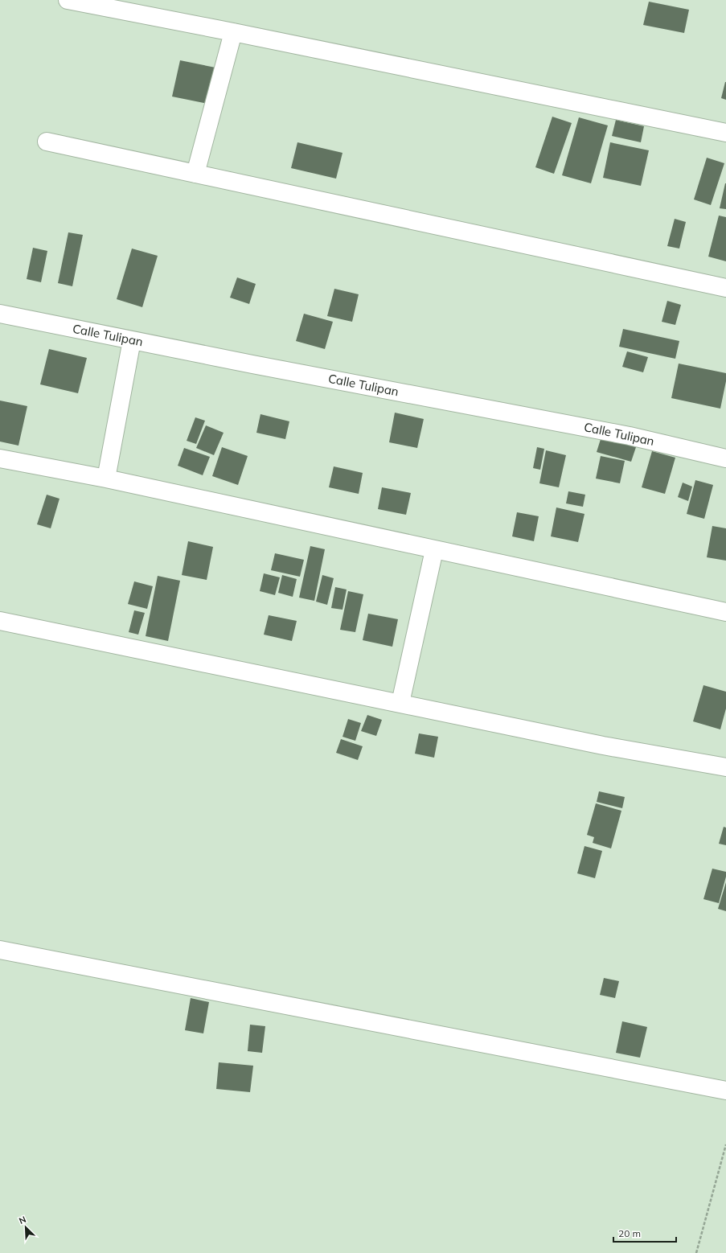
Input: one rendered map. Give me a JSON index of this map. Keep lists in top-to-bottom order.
{
  "streets": {
    "street": ["Calle Tulipan"]
  },
  "scale_bar": "20 m",
  "north": "top left"
}
